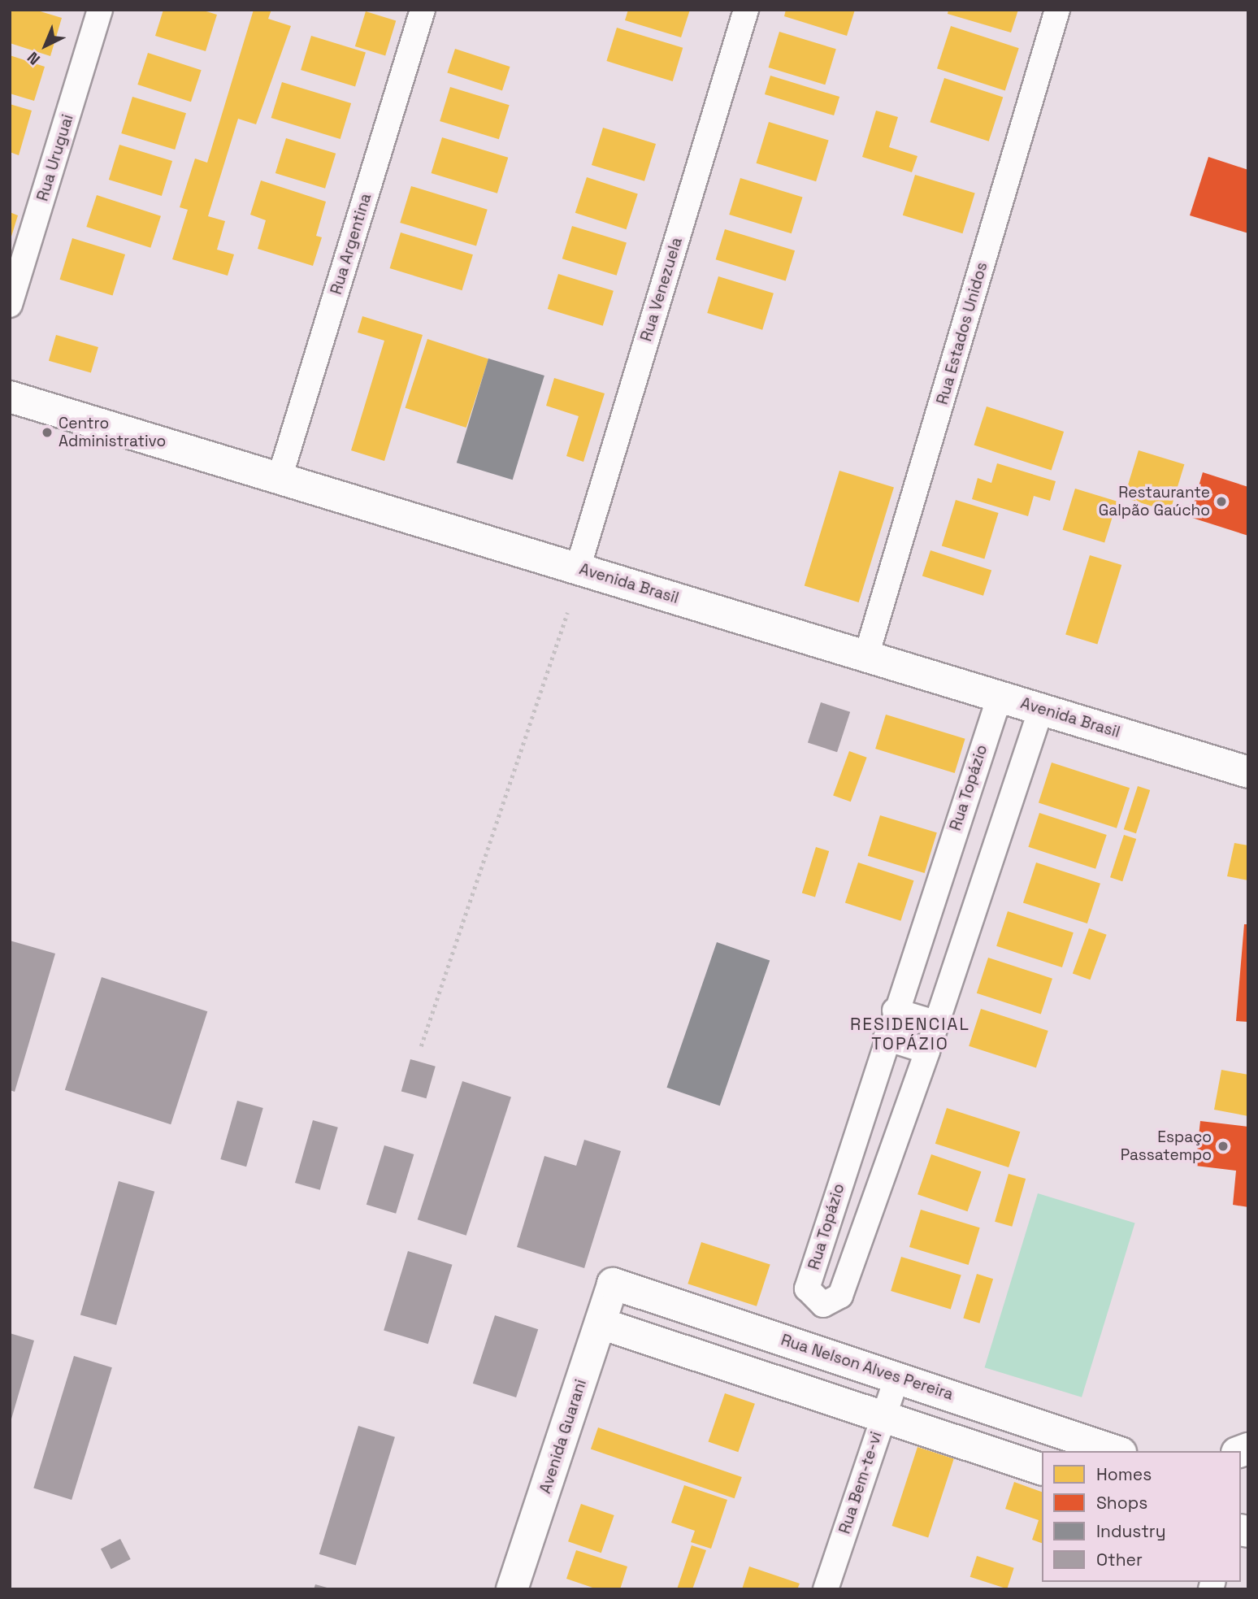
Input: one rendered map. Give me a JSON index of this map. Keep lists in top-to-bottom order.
{
  "streets": {
    "street": [
      "Rua Uruguai",
      "Rua Argentina",
      "Rua Venezuela",
      "Rua Estados Unidos",
      "Avenida Brasil",
      "Rua Topázio",
      "Rua Nelson Alves Pereira",
      "Avenida Guarani",
      "Rua Bem-te-vi"
    ]
  },
  "crossings": [
    ["Rua Argentina", "Avenida Brasil"],
    ["Rua Venezuela", "Avenida Brasil"],
    ["Rua Estados Unidos", "Avenida Brasil"],
    ["Avenida Brasil", "Rua Topázio"],
    ["Rua Nelson Alves Pereira", "Avenida Guarani"],
    ["Rua Nelson Alves Pereira", "Rua Bem-te-vi"]
  ],
  "districts": ["RESIDENCIAL TOPÁZIO"],
  "places": ["Centro Administrativo", "Restaurante Galpão Gaúcho", "Espaço Passatempo"],
  "legend": [
    "Homes",
    "Shops",
    "Industry",
    "Other"
  ],
  "north": "bottom left"
}
